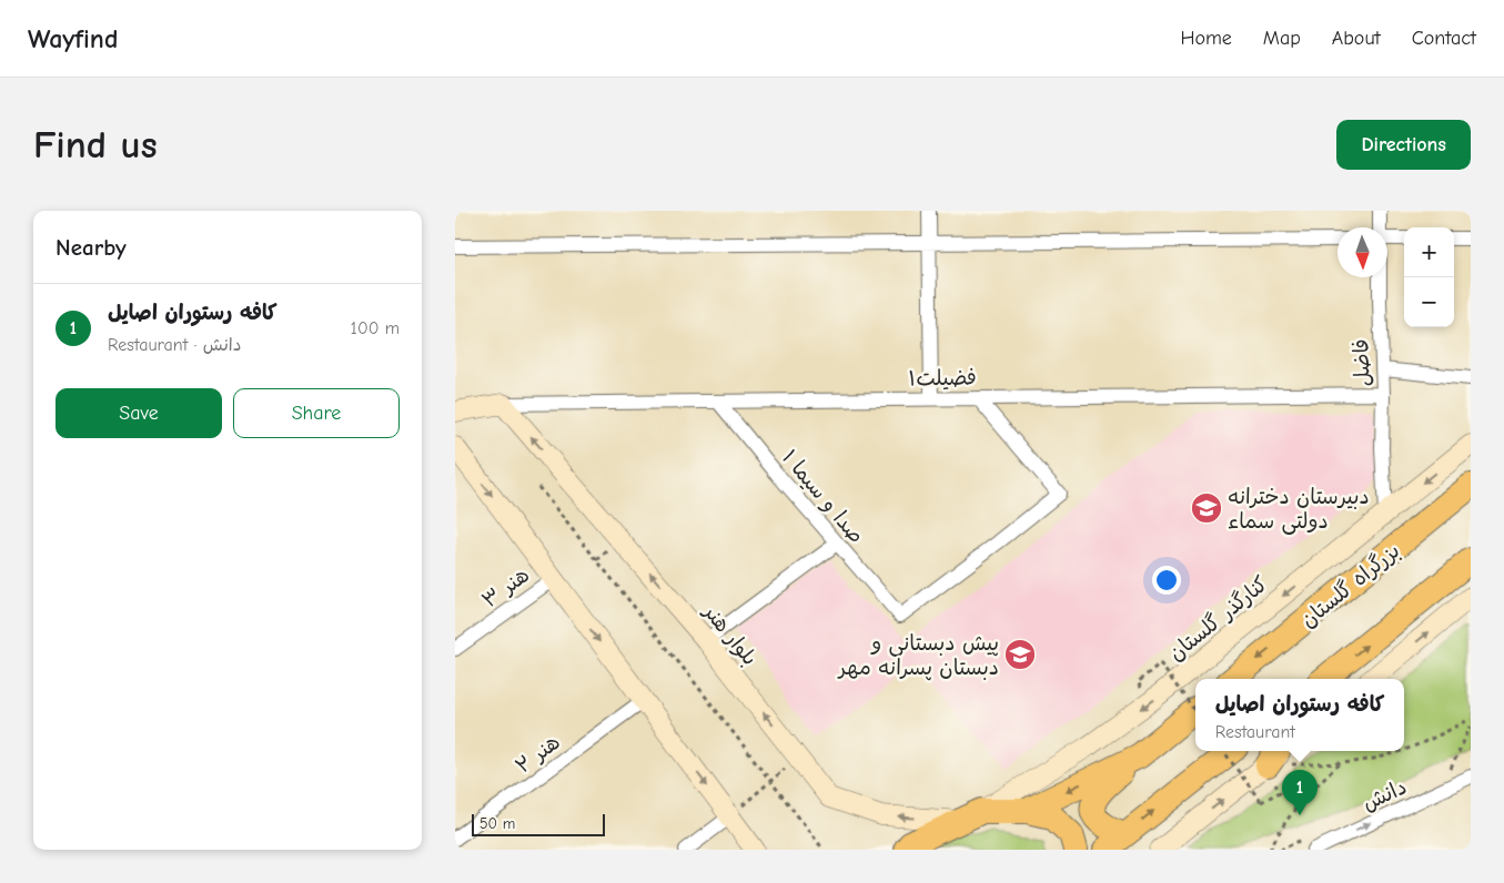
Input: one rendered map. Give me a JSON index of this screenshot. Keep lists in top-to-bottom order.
{
  "streets": {
    "highway": ["بزرگراه گلستان"],
    "street": [
      "فاضل",
      "فضیلت۱",
      "صدا و سیما ۱",
      "هنر ۳",
      "کنارگذر گلستان",
      "بلوار هنر",
      "هنر ۲",
      "دانش"
    ]
  },
  "crossings": [
    ["فاضل", "فضیلت۱"],
    ["فاضل", "کنارگذر گلستان"],
    ["فضیلت۱", "صدا و سیما ۱"],
    ["فضیلت۱", "بلوار هنر"],
    ["کنارگذر گلستان", "بلوار هنر"]
  ],
  "one_way": ["دانش"],
  "places": {
    "school or university": ["دبیرستان دخترانه دولتی سماء", "پیش دبستانی و دبستان پسرانه مهر"]
  },
  "scale_bar": "50 m",
  "north": "bottom",
  "page": {
    "header": "Wayfind",
    "nav": [
      "Home",
      "Map",
      "About",
      "Contact"
    ],
    "buttons": [
      "Directions",
      ["Save", "Share"]
    ],
    "title": "Find us",
    "heading": "Nearby",
    "map_buttons": ["+", "−"],
    "list": [
      {
        "mark": "1",
        "name": "کافه رستوران اصایل",
        "note": "Restaurant · دانش",
        "value": "100 m"
      }
    ],
    "popup": ["کافه رستوران اصایل", "Restaurant"],
    "pins": "1",
    "scale": "50 m"
  }
}
